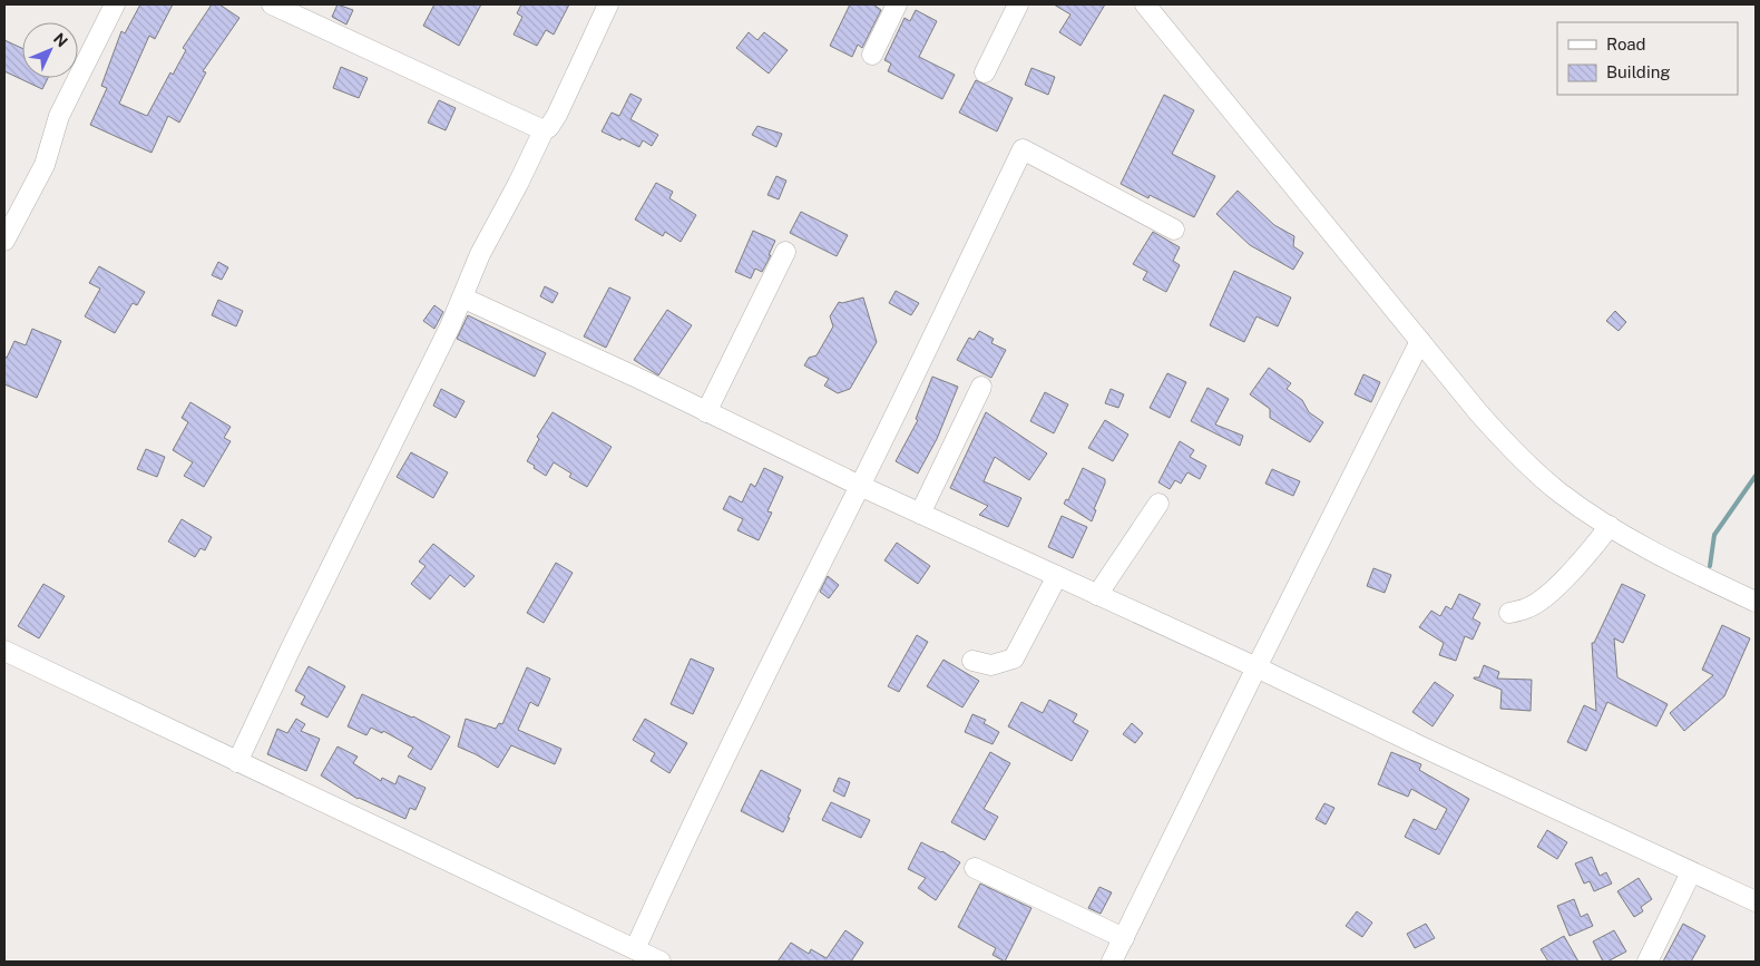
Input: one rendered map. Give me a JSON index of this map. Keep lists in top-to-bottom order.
{
  "legend": ["Road", "Building"],
  "north": "top right"
}
